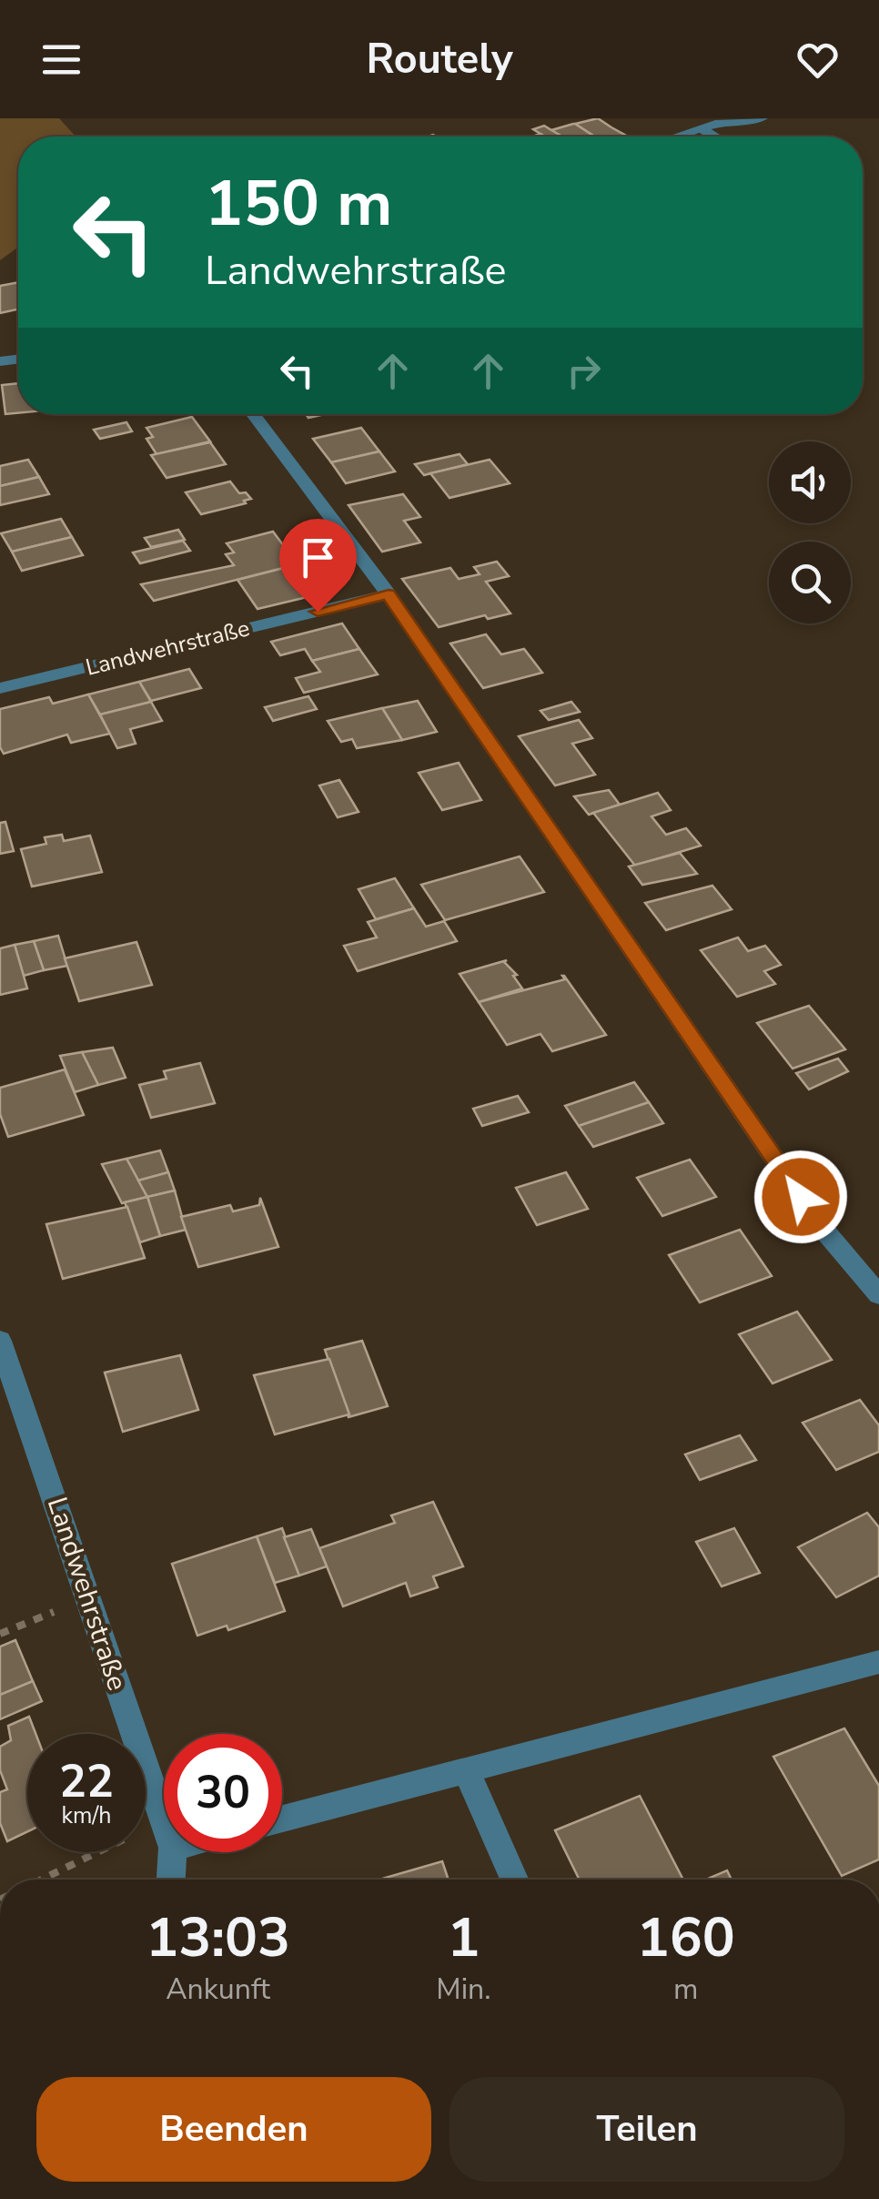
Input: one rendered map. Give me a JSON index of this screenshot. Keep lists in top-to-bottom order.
{
  "streets": {
    "street": ["Landwehrstraße"]
  },
  "page": {
    "header": "Routely",
    "turn": ["150 m", "Landwehrstraße"],
    "speed": "22 km/h",
    "limit": "30",
    "eta": [
      "13:03",
      "Ankunft",
      "1",
      "Min.",
      "160",
      "m"
    ],
    "buttons": ["Beenden", "Teilen"]
  }
}
